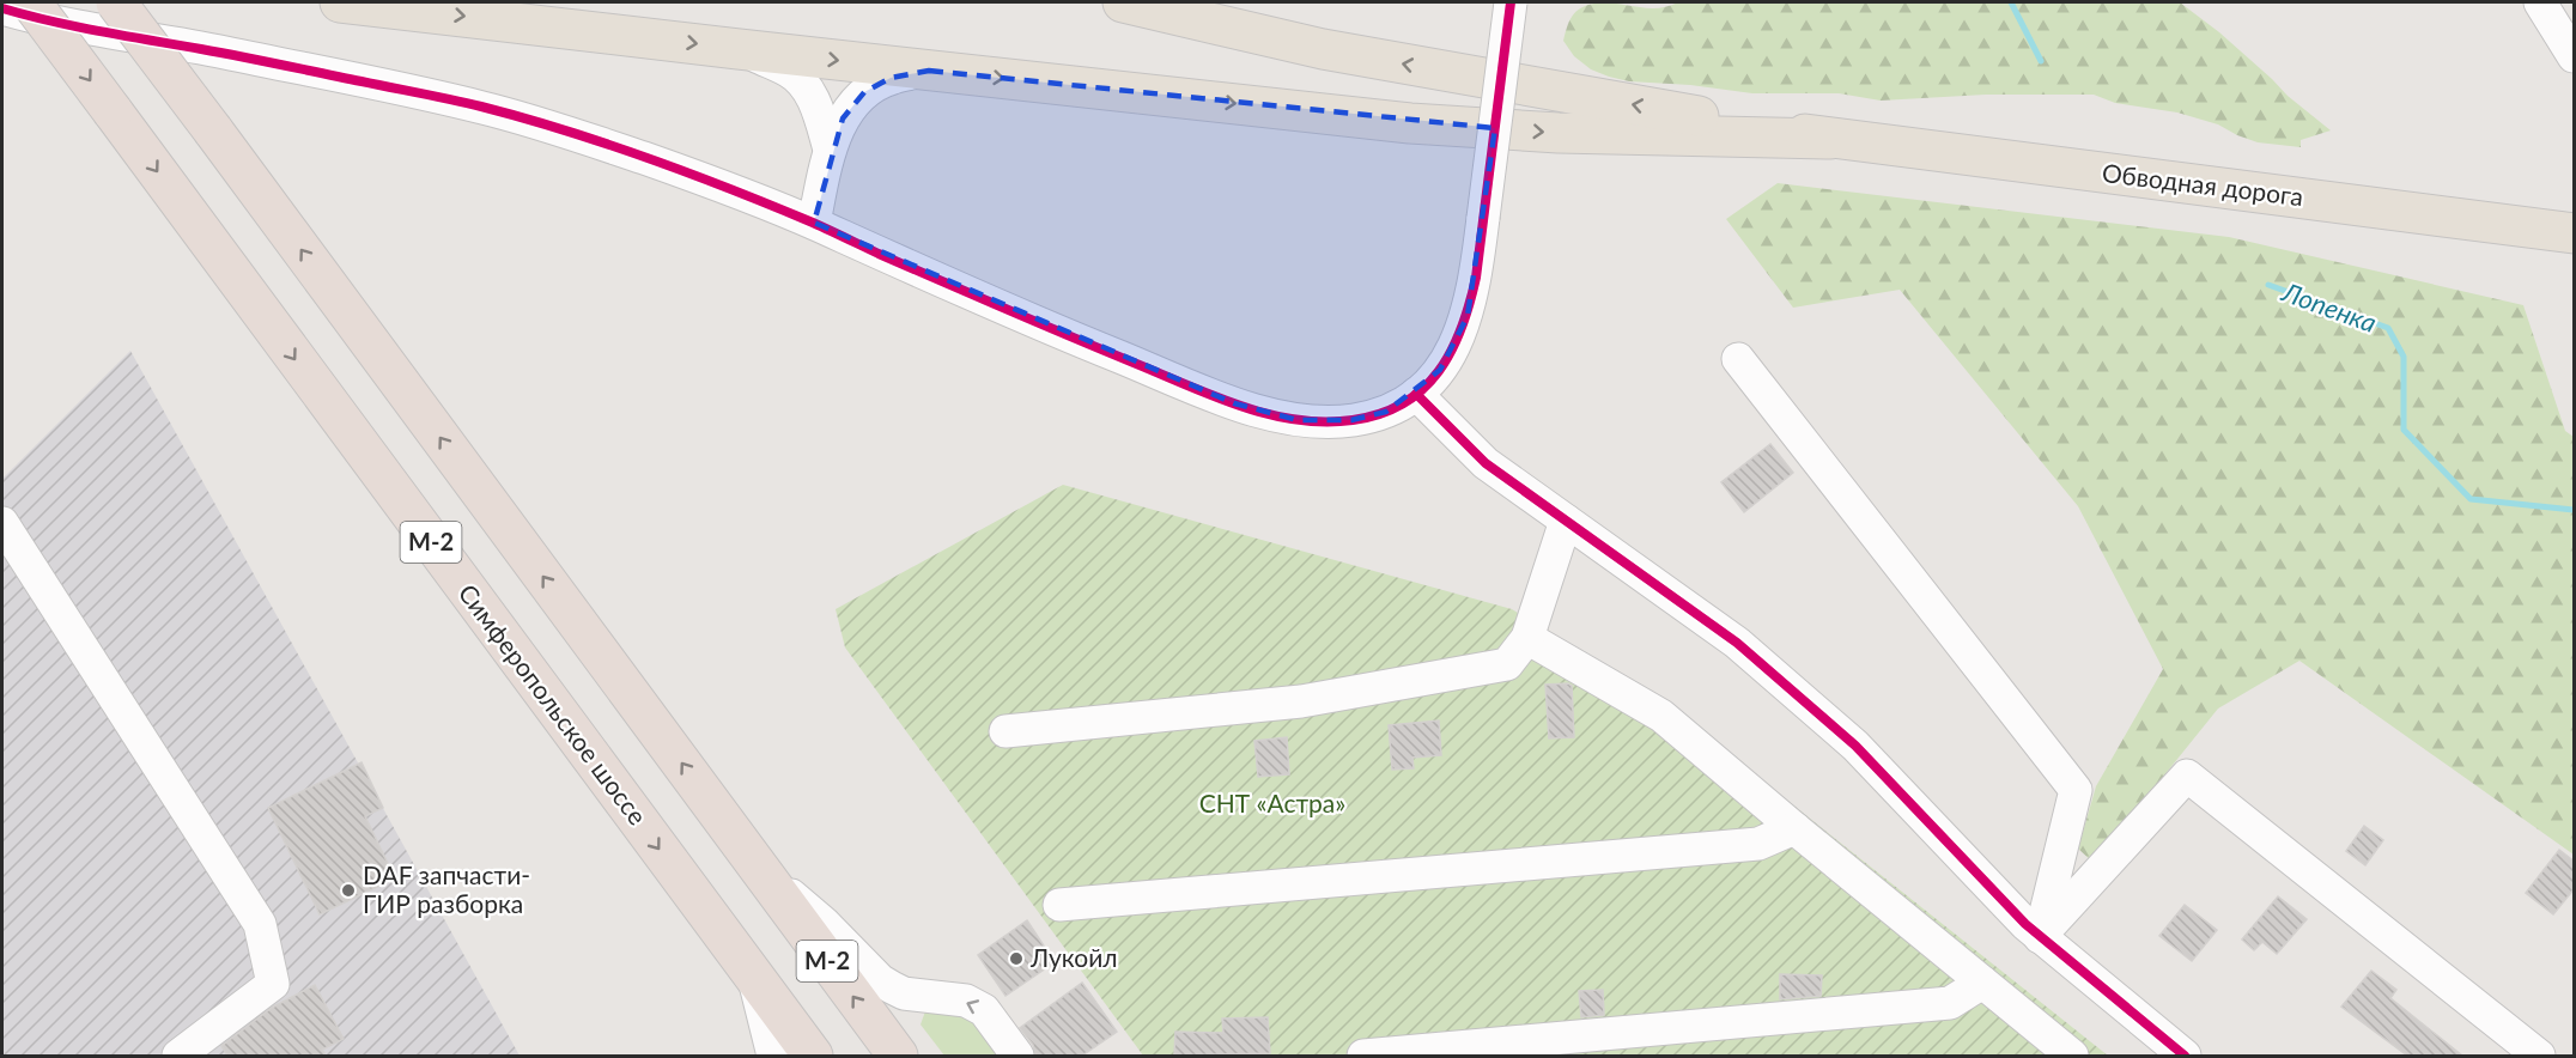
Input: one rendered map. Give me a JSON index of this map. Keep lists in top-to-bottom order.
{
  "streets": {
    "highway": ["М-2", "Симферопольское шоссе"],
    "main road": ["Обводная дорога"]
  },
  "water": ["Лопенка"],
  "parks": ["СНТ «Астра»"],
  "places": ["DAF запчасти- ГИР разборка", "Лукойл"]
}
